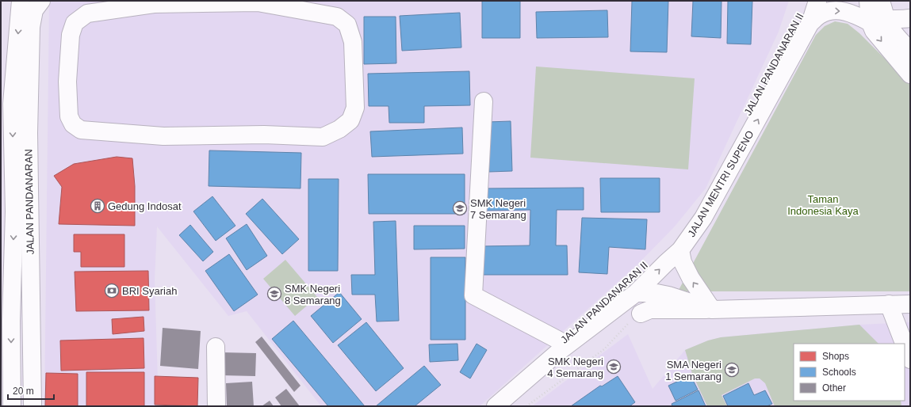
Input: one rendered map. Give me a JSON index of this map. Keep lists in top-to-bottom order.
{
  "streets": {
    "main road": ["JALAN PANDANARAN II", "JALAN MENTRI SUPENO", "JALAN PANDANARAN"]
  },
  "crossings": [
    ["JALAN PANDANARAN II", "JALAN MENTRI SUPENO"]
  ],
  "one_way": ["JALAN MENTRI SUPENO"],
  "parks": ["Taman Indonesia Kaya"],
  "places": {
    "building": ["Gedung Indosat"],
    "school or university": [
      "SMK Negeri 7 Semarang",
      "SMK Negeri 8 Semarang",
      "SMK Negeri 4 Semarang",
      "SMA Negeri 1 Semarang"
    ],
    "bank": ["BRI Syariah"]
  },
  "legend": ["Shops", "Schools", "Other"],
  "scale_bar": "20 m"
}
